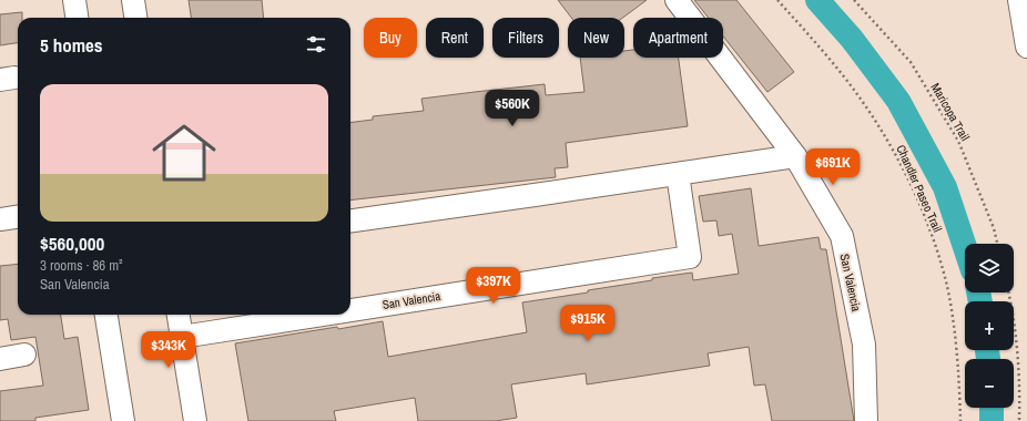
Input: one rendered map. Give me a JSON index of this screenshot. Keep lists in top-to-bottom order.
{
  "streets": {
    "street": ["San Valencia"],
    "path": ["Maricopa Trail", "Chandler Paseo Trail"]
  },
  "page": {
    "chip": [
      "Buy",
      "Rent",
      "Filters",
      "New",
      "Apartment"
    ],
    "heading": "5 homes",
    "list": [
      {
        "name": "$560,000",
        "note": "3 rooms · 86 m² · San Valencia"
      }
    ],
    "price": [
      "$560K",
      "$691K",
      "$397K",
      "$915K",
      "$343K"
    ],
    "map_buttons": ["+", "−"]
  }
}
